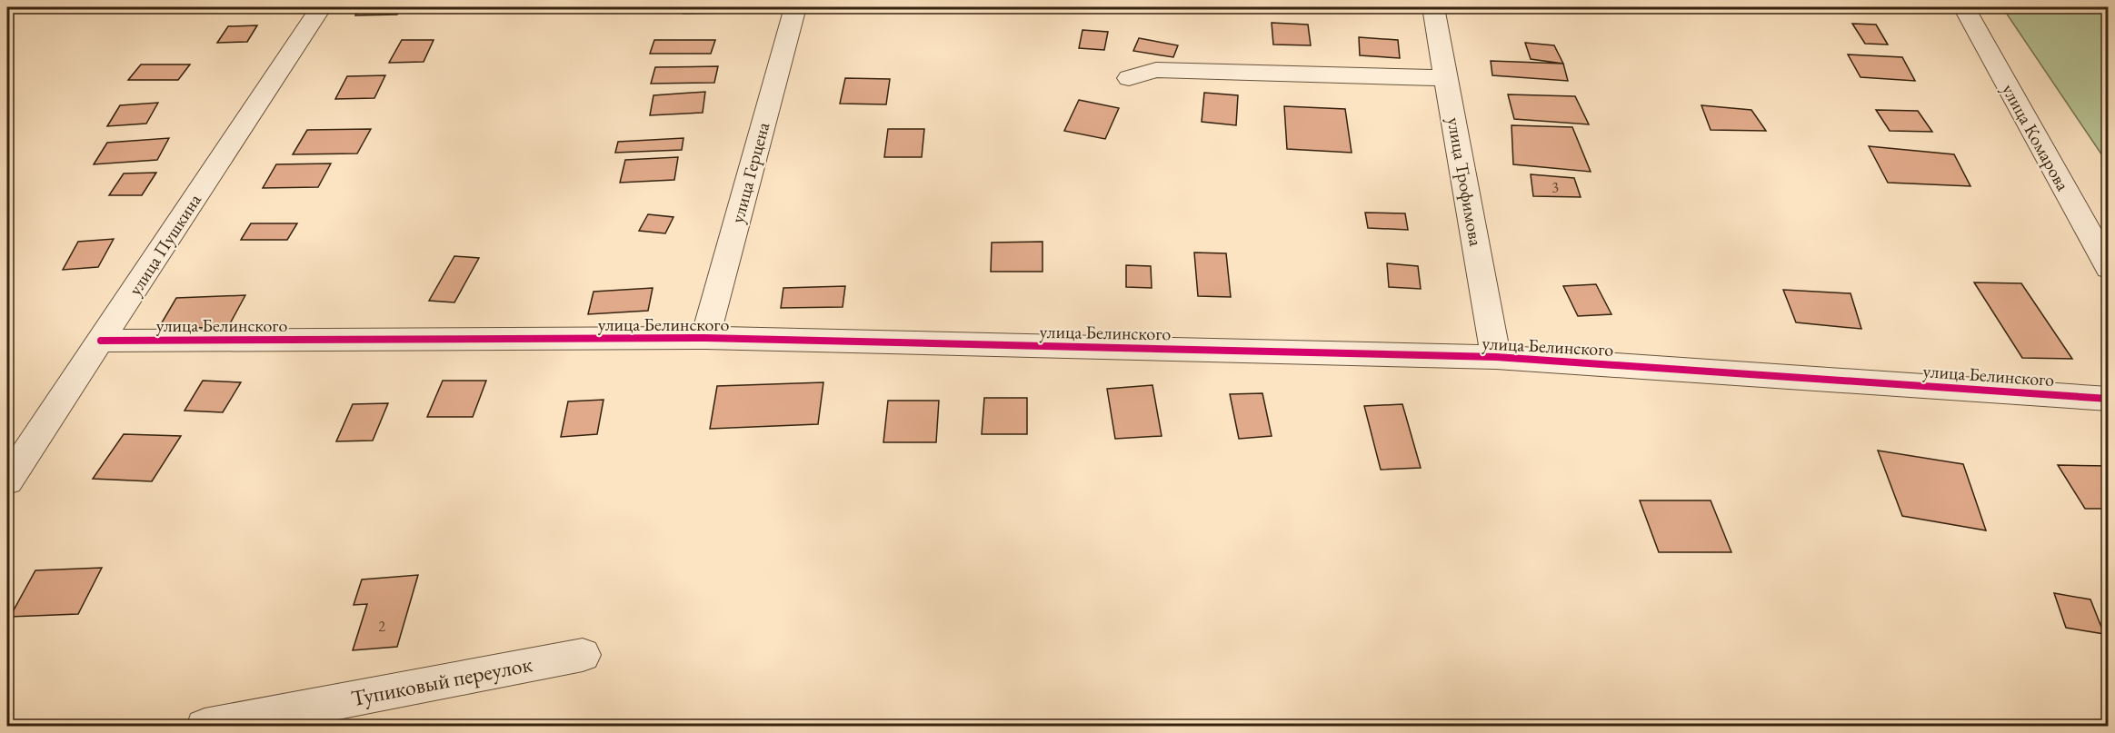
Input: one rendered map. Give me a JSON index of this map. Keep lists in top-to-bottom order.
{
  "streets": {
    "street": [
      "улица Комарова",
      "улица Герцена",
      "улица Трофимова",
      "улица Пушкина",
      "улица Белинского",
      "Тупиковый переулок"
    ]
  },
  "crossings": [
    ["улица Герцена", "улица Белинского"],
    ["улица Трофимова", "улица Белинского"],
    ["улица Пушкина", "улица Белинского"]
  ],
  "house_numbers": ["3", "2"]
}
